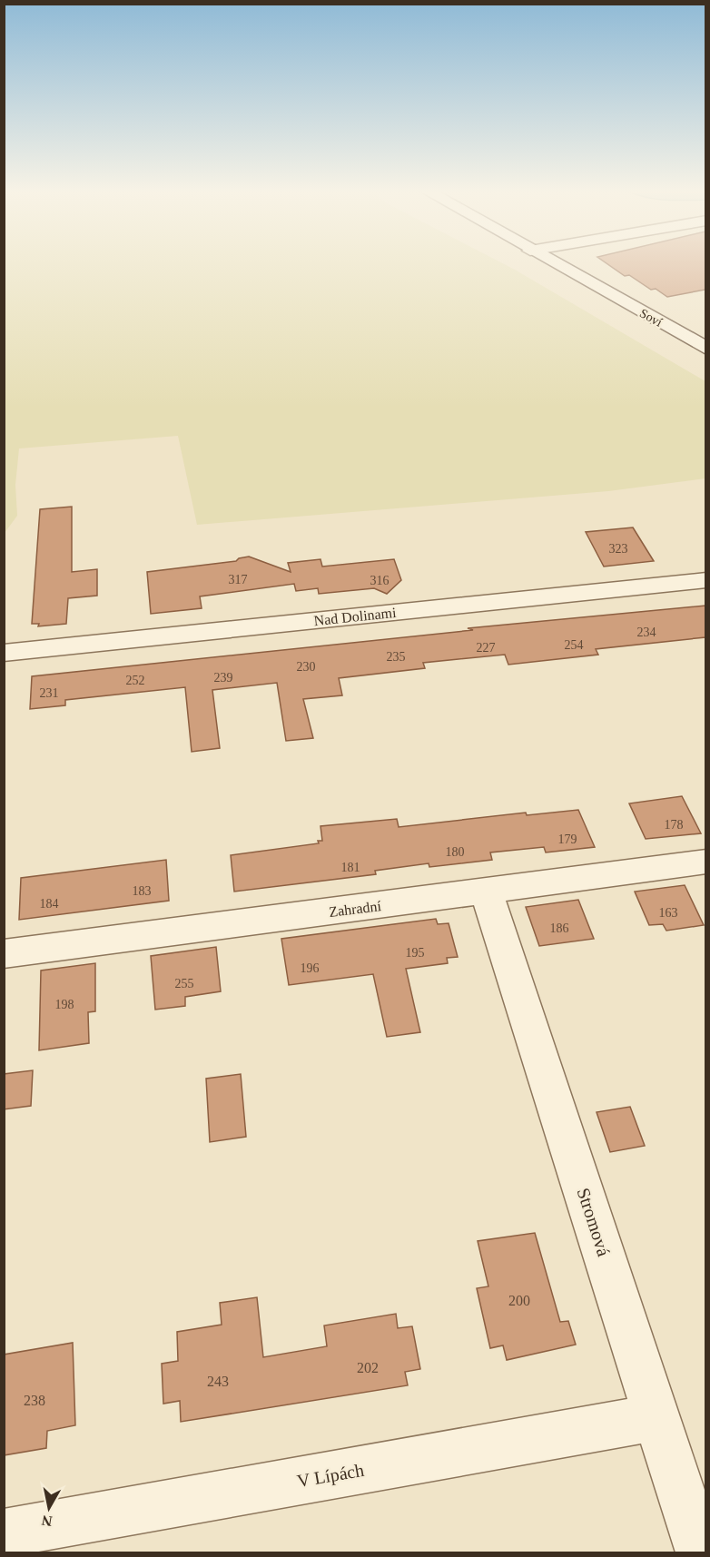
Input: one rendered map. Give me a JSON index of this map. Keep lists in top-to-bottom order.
{
  "streets": {
    "street": [
      "Soví",
      "Nad Dolinami",
      "Zahradní",
      "Stromová",
      "V Lípách"
    ]
  },
  "crossings": [
    ["Zahradní", "Stromová"],
    ["Stromová", "V Lípách"]
  ],
  "house_numbers": [
    "323",
    "317",
    "316",
    "234",
    "254",
    "227",
    "235",
    "230",
    "239",
    "252",
    "231",
    "178",
    "179",
    "180",
    "181",
    "183",
    "184",
    "163",
    "186",
    "195",
    "196",
    "255",
    "198",
    "200",
    "202",
    "243",
    "238"
  ],
  "north": "bottom"
}
